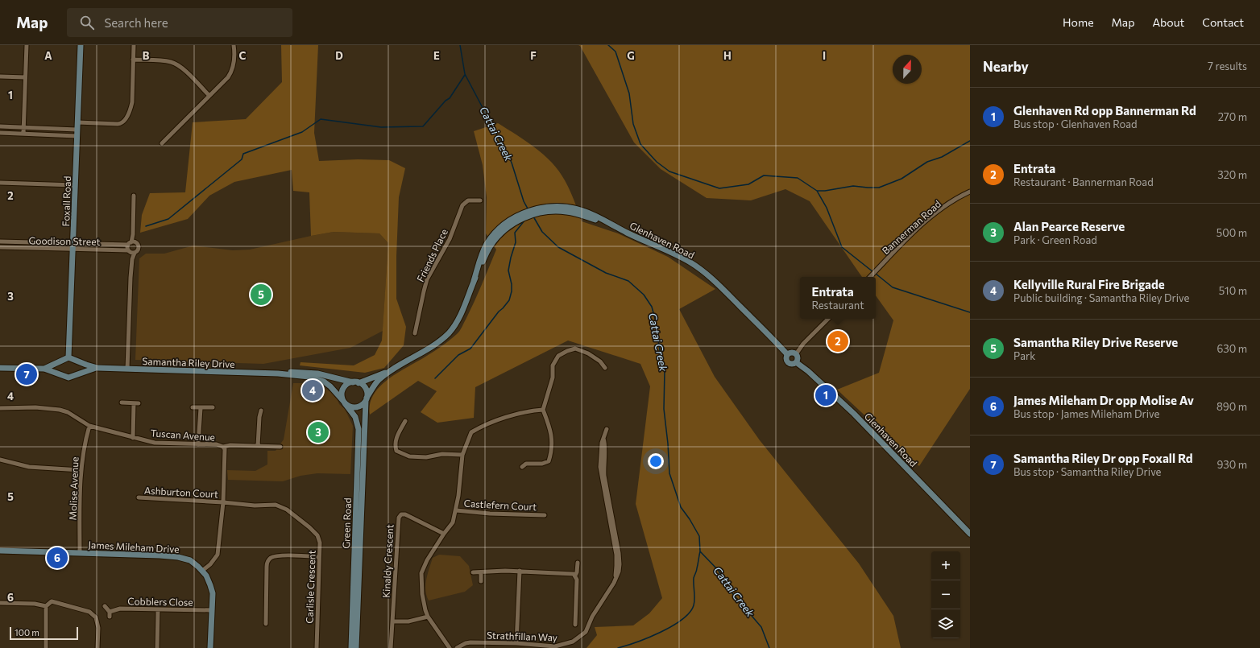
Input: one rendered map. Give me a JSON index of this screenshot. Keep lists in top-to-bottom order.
{
  "streets": {
    "main road": [
      "Foxall Road",
      "Glenhaven Road",
      "Samantha Riley Drive",
      "Green Road",
      "James Mileham Drive"
    ],
    "street": [
      "Bannerman Road",
      "Goodison Street",
      "Friends Place",
      "Tuscan Avenue",
      "Molise Avenue",
      "Ashburton Court",
      "Castlefern Court",
      "Kinaldy Crescent",
      "Carlisle Crescent",
      "Cobblers Close",
      "Strathfillan Way"
    ]
  },
  "crossings": [
    ["Foxall Road", "Goodison Street"],
    ["Foxall Road", "Samantha Riley Drive"],
    ["Glenhaven Road", "Samantha Riley Drive"],
    ["Glenhaven Road", "Green Road"],
    ["Samantha Riley Drive", "Green Road"],
    ["Tuscan Avenue", "Molise Avenue"],
    ["Tuscan Avenue", "Ashburton Court"],
    ["Tuscan Avenue", "James Mileham Drive"],
    ["Tuscan Avenue", "Carlisle Crescent"],
    ["Molise Avenue", "James Mileham Drive"],
    ["Ashburton Court", "Carlisle Crescent"],
    ["James Mileham Drive", "Cobblers Close"]
  ],
  "water": ["Cattai Creek"],
  "scale_bar": "100 m",
  "north": "top",
  "page": {
    "header": "Map",
    "search": "Search here",
    "nav": [
      "Home",
      "Map",
      "About",
      "Contact"
    ],
    "heading": ["Nearby", "7 results"],
    "list": [
      {
        "mark": "1",
        "name": "Glenhaven Rd opp Bannerman Rd",
        "note": "Bus stop · Glenhaven Road",
        "value": "270 m"
      },
      {
        "mark": "2",
        "name": "Entrata",
        "note": "Restaurant · Bannerman Road",
        "value": "320 m"
      },
      {
        "mark": "3",
        "name": "Alan Pearce Reserve",
        "note": "Park · Green Road",
        "value": "500 m"
      },
      {
        "mark": "4",
        "name": "Kellyville Rural Fire Brigade",
        "note": "Public building · Samantha Riley Drive",
        "value": "510 m"
      },
      {
        "mark": "5",
        "name": "Samantha Riley Drive Reserve",
        "note": "Park",
        "value": "630 m"
      },
      {
        "mark": "6",
        "name": "James Mileham Dr opp Molise Av",
        "note": "Bus stop · James Mileham Drive",
        "value": "890 m"
      },
      {
        "mark": "7",
        "name": "Samantha Riley Dr opp Foxall Rd",
        "note": "Bus stop · Samantha Riley Drive",
        "value": "930 m"
      }
    ],
    "popup": ["Entrata", "Restaurant"],
    "pins": [
      "5",
      "2",
      "7",
      "4",
      "1",
      "3",
      "6"
    ],
    "map_buttons": ["+", "−"],
    "scale": "100 m"
  },
  "grid": {
    "columns": [
      "A",
      "B",
      "C",
      "D",
      "E",
      "F",
      "G",
      "H",
      "I"
    ],
    "rows": [
      "1",
      "2",
      "3",
      "4",
      "5",
      "6"
    ]
  }
}
